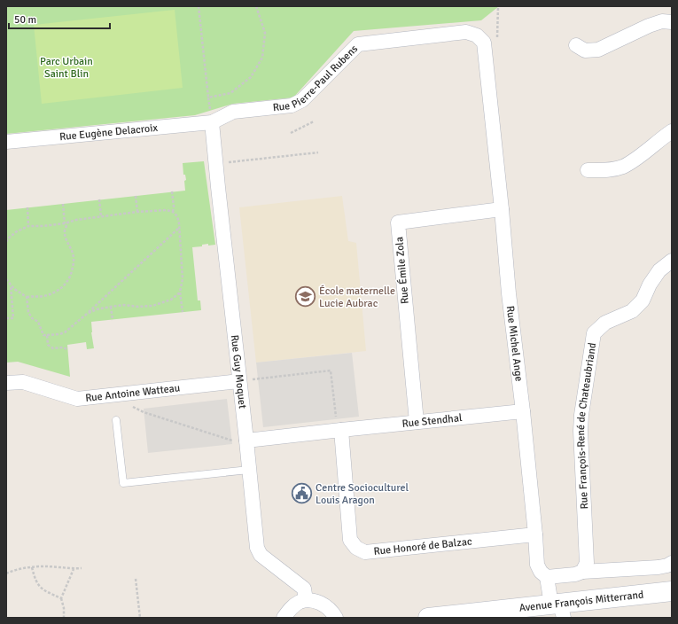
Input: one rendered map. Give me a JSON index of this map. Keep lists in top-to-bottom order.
{
  "streets": {
    "main road": ["Avenue François Mitterrand"],
    "street": [
      "Rue Pierre-Paul Rubens",
      "Rue Eugène Delacroix",
      "Rue Émile Zola",
      "Rue Michel Ange",
      "Rue Guy Moquet",
      "Rue Antoine Watteau",
      "Rue Stendhal",
      "Rue François-René de Chateaubriand",
      "Rue Honoré de Balzac"
    ]
  },
  "crossings": [
    ["Rue Pierre-Paul Rubens", "Rue Eugène Delacroix"],
    ["Rue Pierre-Paul Rubens", "Rue Michel Ange"],
    ["Rue Pierre-Paul Rubens", "Rue Guy Moquet"],
    ["Rue Eugène Delacroix", "Rue Guy Moquet"],
    ["Rue Émile Zola", "Rue Michel Ange"],
    ["Rue Émile Zola", "Rue Stendhal"],
    ["Rue Michel Ange", "Rue Stendhal"],
    ["Rue Michel Ange", "Rue Honoré de Balzac"],
    ["Rue Guy Moquet", "Rue Antoine Watteau"],
    ["Rue Stendhal", "Rue Honoré de Balzac"]
  ],
  "parks": ["Parc Urbain Saint Blin"],
  "places": {
    "school or university": ["École maternelle Lucie Aubrac"],
    "public building": ["Centre Socioculturel Louis Aragon"]
  },
  "scale_bar": "50 m"
}
